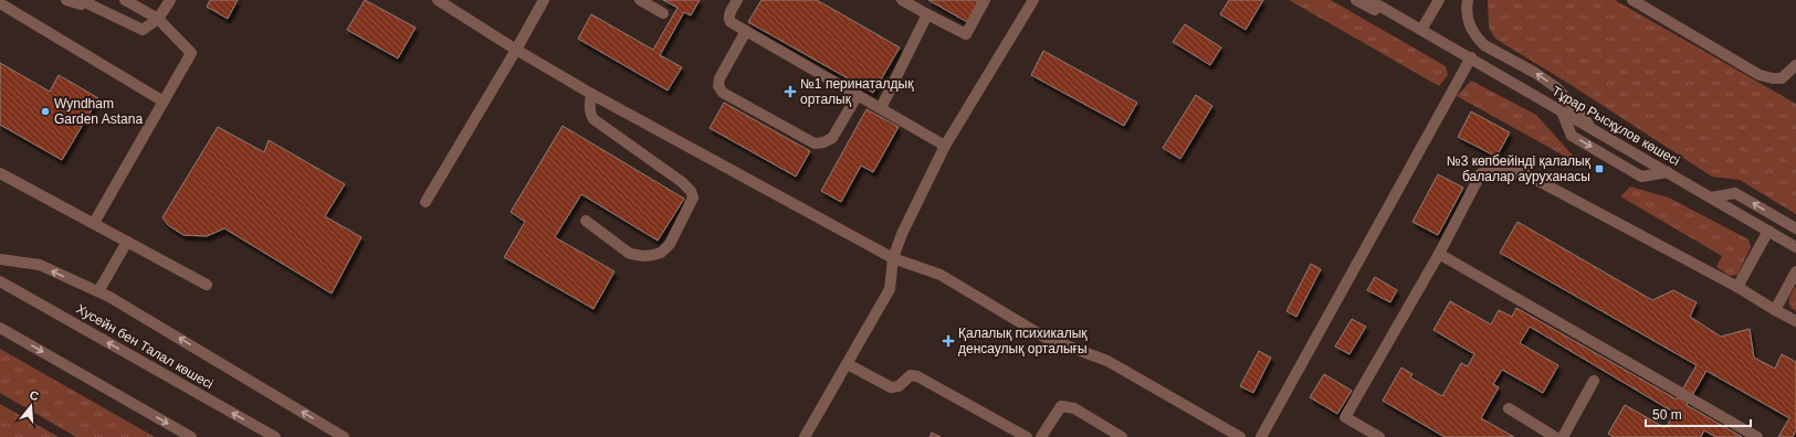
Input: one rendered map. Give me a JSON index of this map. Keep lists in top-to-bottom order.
{
  "streets": {
    "street": ["Тұрар Рысқұлов көшесі", "Хусейн бен Талал көшесі"]
  },
  "places": {
    "health": ["№1 перинаталдық орталық", "Қалалық психикалық денсаулық орталығы"],
    "other": ["Wyndham Garden Astana"],
    "transit": ["№3 көпбейінді қалалық балалар ауруханасы"]
  },
  "scale_bar": "50 m",
  "north": "top"
}
